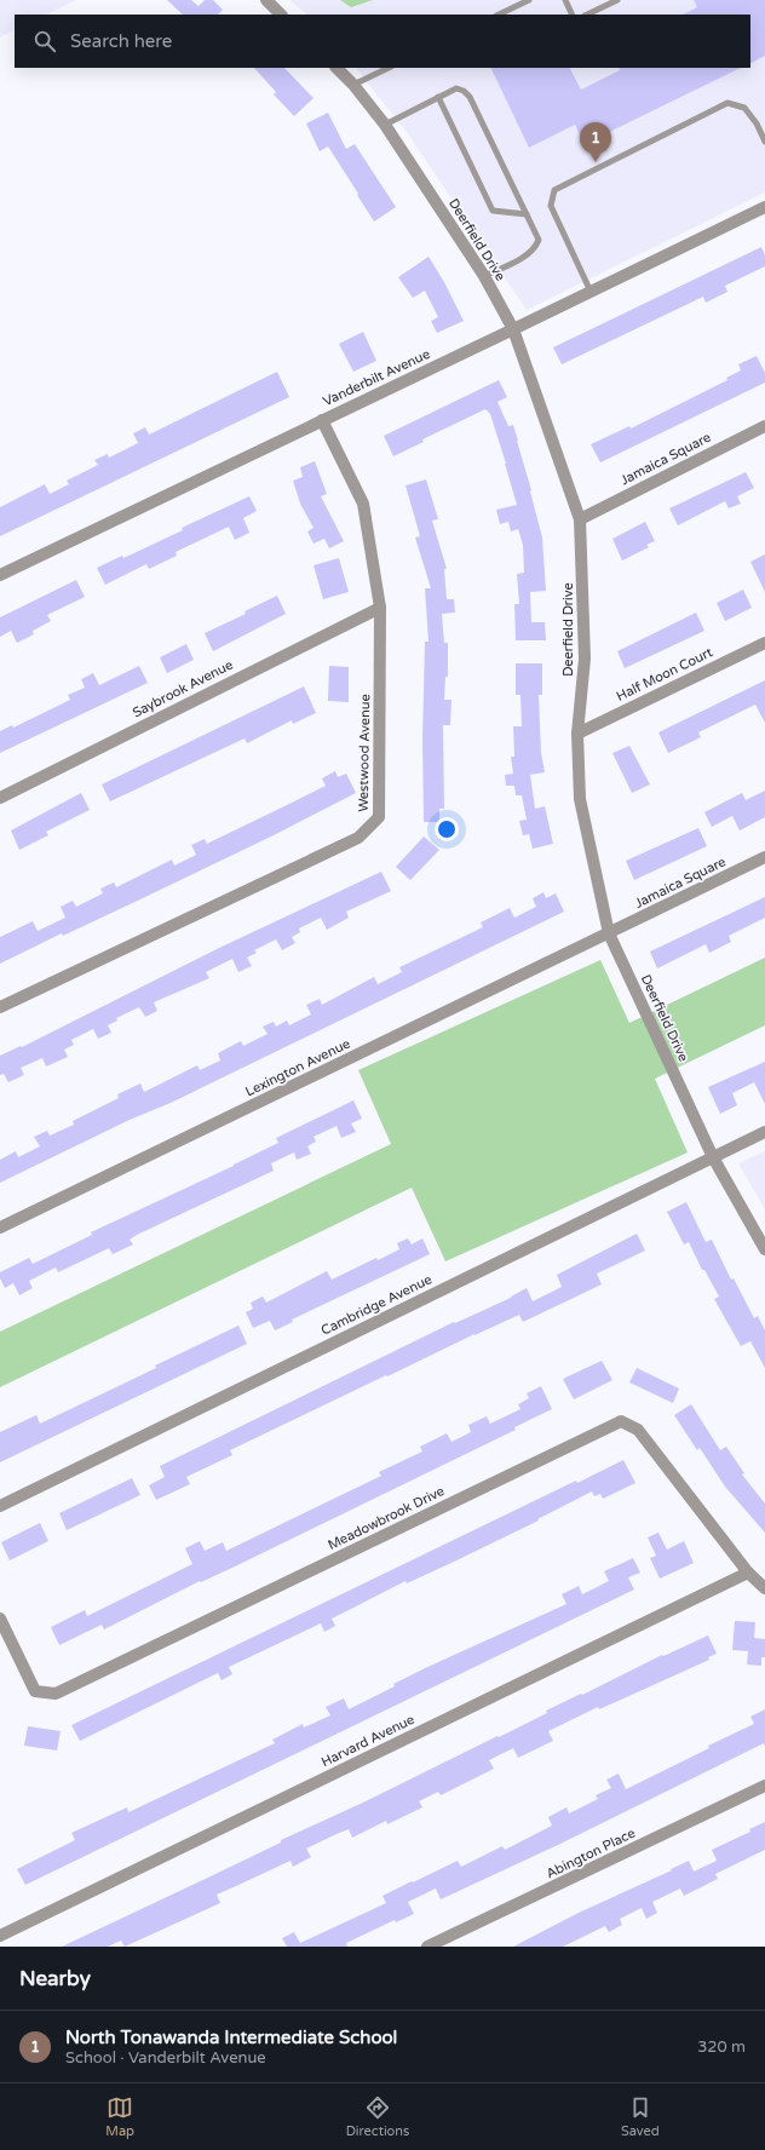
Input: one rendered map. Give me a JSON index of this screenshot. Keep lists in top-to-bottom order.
{
  "streets": {
    "street": [
      "Deerfield Drive",
      "Vanderbilt Avenue",
      "Jamaica Square",
      "Half Moon Court",
      "Saybrook Avenue",
      "Westwood Avenue",
      "Lexington Avenue",
      "Cambridge Avenue",
      "Meadowbrook Drive",
      "Harvard Avenue",
      "Abington Place"
    ]
  },
  "crossings": [
    ["Deerfield Drive", "Vanderbilt Avenue"],
    ["Deerfield Drive", "Jamaica Square"],
    ["Deerfield Drive", "Half Moon Court"],
    ["Deerfield Drive", "Lexington Avenue"],
    ["Deerfield Drive", "Cambridge Avenue"],
    ["Vanderbilt Avenue", "Westwood Avenue"],
    ["Jamaica Square", "Lexington Avenue"],
    ["Saybrook Avenue", "Westwood Avenue"],
    ["Meadowbrook Drive", "Harvard Avenue"]
  ],
  "page": {
    "search": "Search here",
    "pins": "1",
    "heading": "Nearby",
    "list": [
      {
        "mark": "1",
        "name": "North Tonawanda Intermediate School",
        "note": "School · Vanderbilt Avenue",
        "value": "320 m"
      }
    ],
    "nav": ["Map", "Directions", "Saved"]
  }
}
